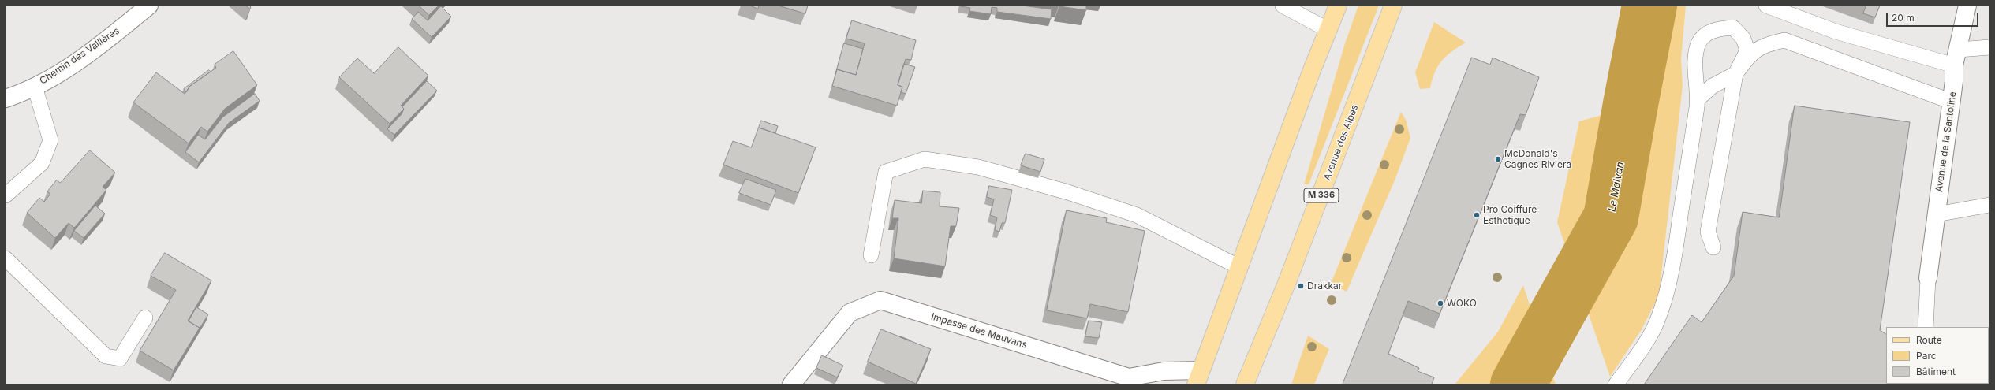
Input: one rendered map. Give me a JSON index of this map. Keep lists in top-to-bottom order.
{
  "streets": {
    "main road": ["Avenue des Alpes", "M 336"],
    "street": ["Chemin des Vallières", "Avenue de la Santoline", "Impasse des Mauvans"]
  },
  "water": ["Le Malvan"],
  "places": [
    "McDonald's Cagnes Riviera",
    "Pro Coiffure Esthetique",
    "Drakkar",
    "WOKO"
  ],
  "legend": ["Route", "Parc", "Bâtiment"],
  "scale_bar": "20 m"
}
